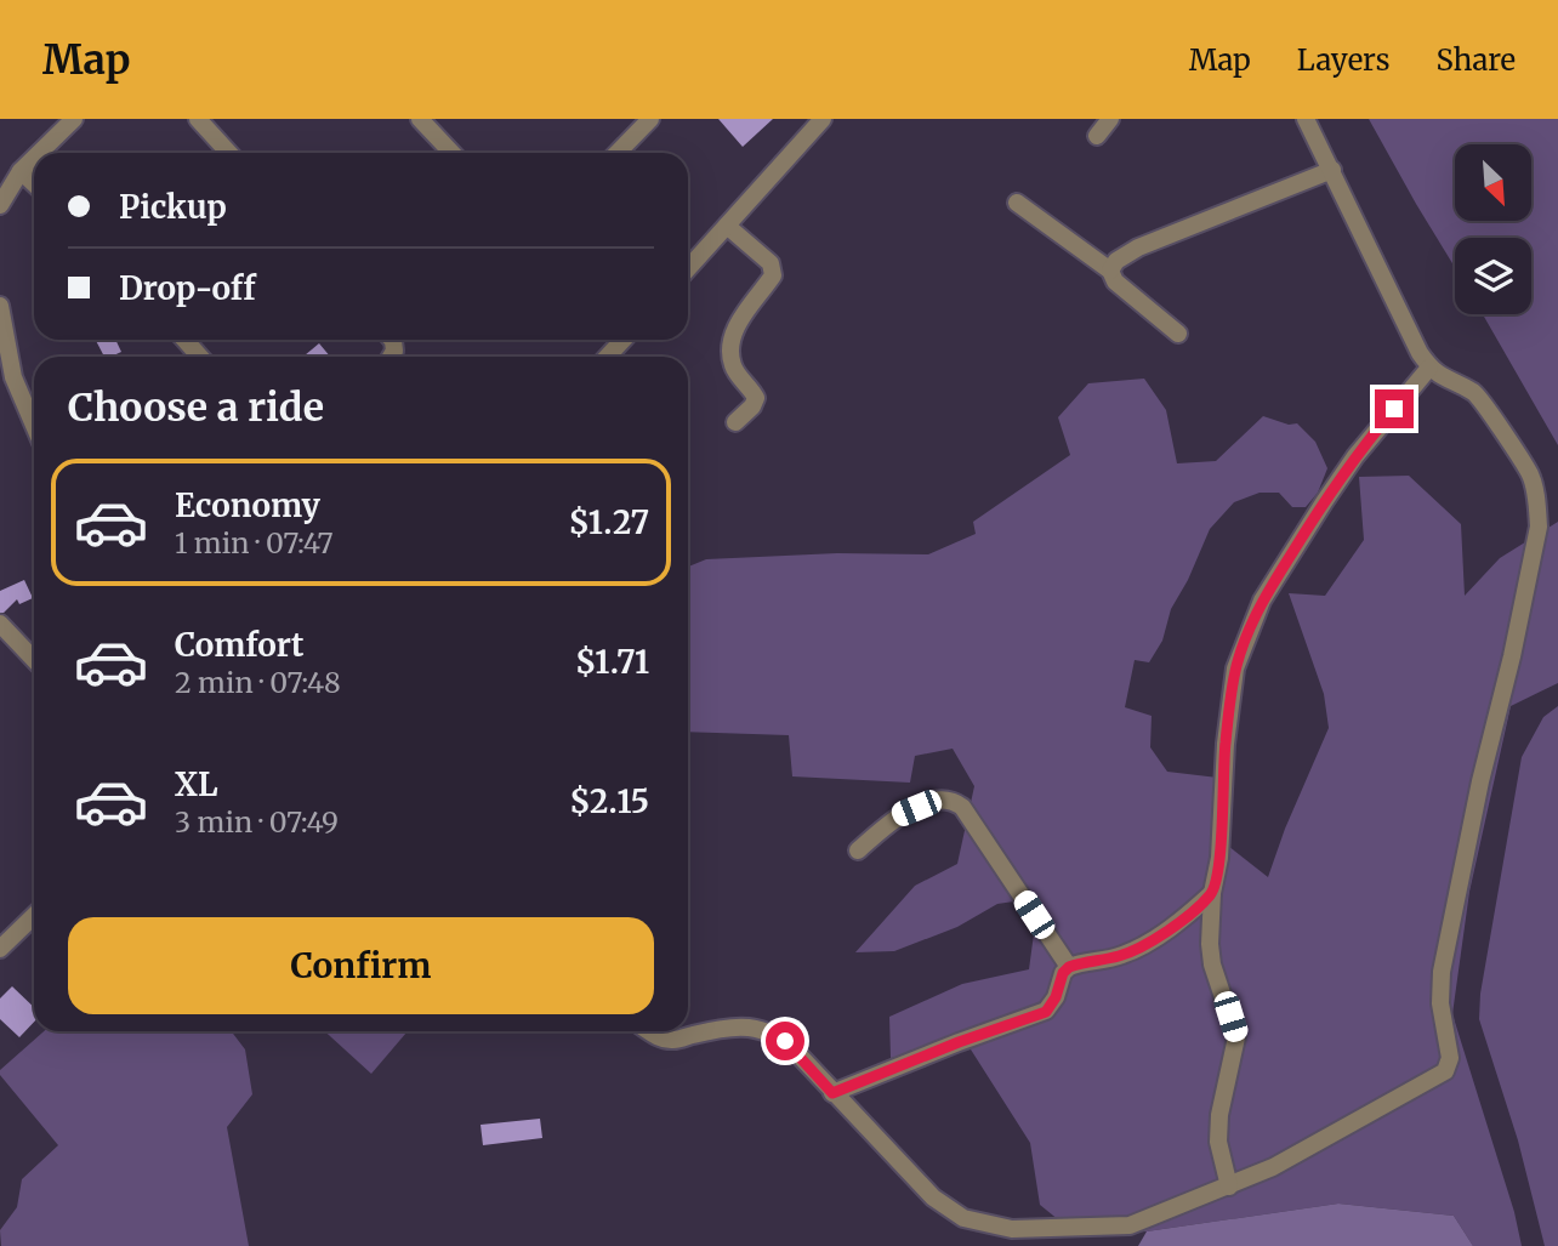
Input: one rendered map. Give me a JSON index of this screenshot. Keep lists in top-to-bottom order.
{
  "north": "bottom right",
  "page": {
    "header": "Map",
    "nav": ["Map", "Layers", "Share"],
    "banner": ["Pickup", "Drop-off"],
    "heading": "Choose a ride",
    "list": [
      {
        "name": "Economy",
        "note": "1 min · 07:47",
        "value": "$1.27"
      },
      {
        "name": "Comfort",
        "note": "2 min · 07:48",
        "value": "$1.71"
      },
      {
        "name": "XL",
        "note": "3 min · 07:49",
        "value": "$2.15"
      }
    ],
    "buttons": "Confirm"
  }
}
